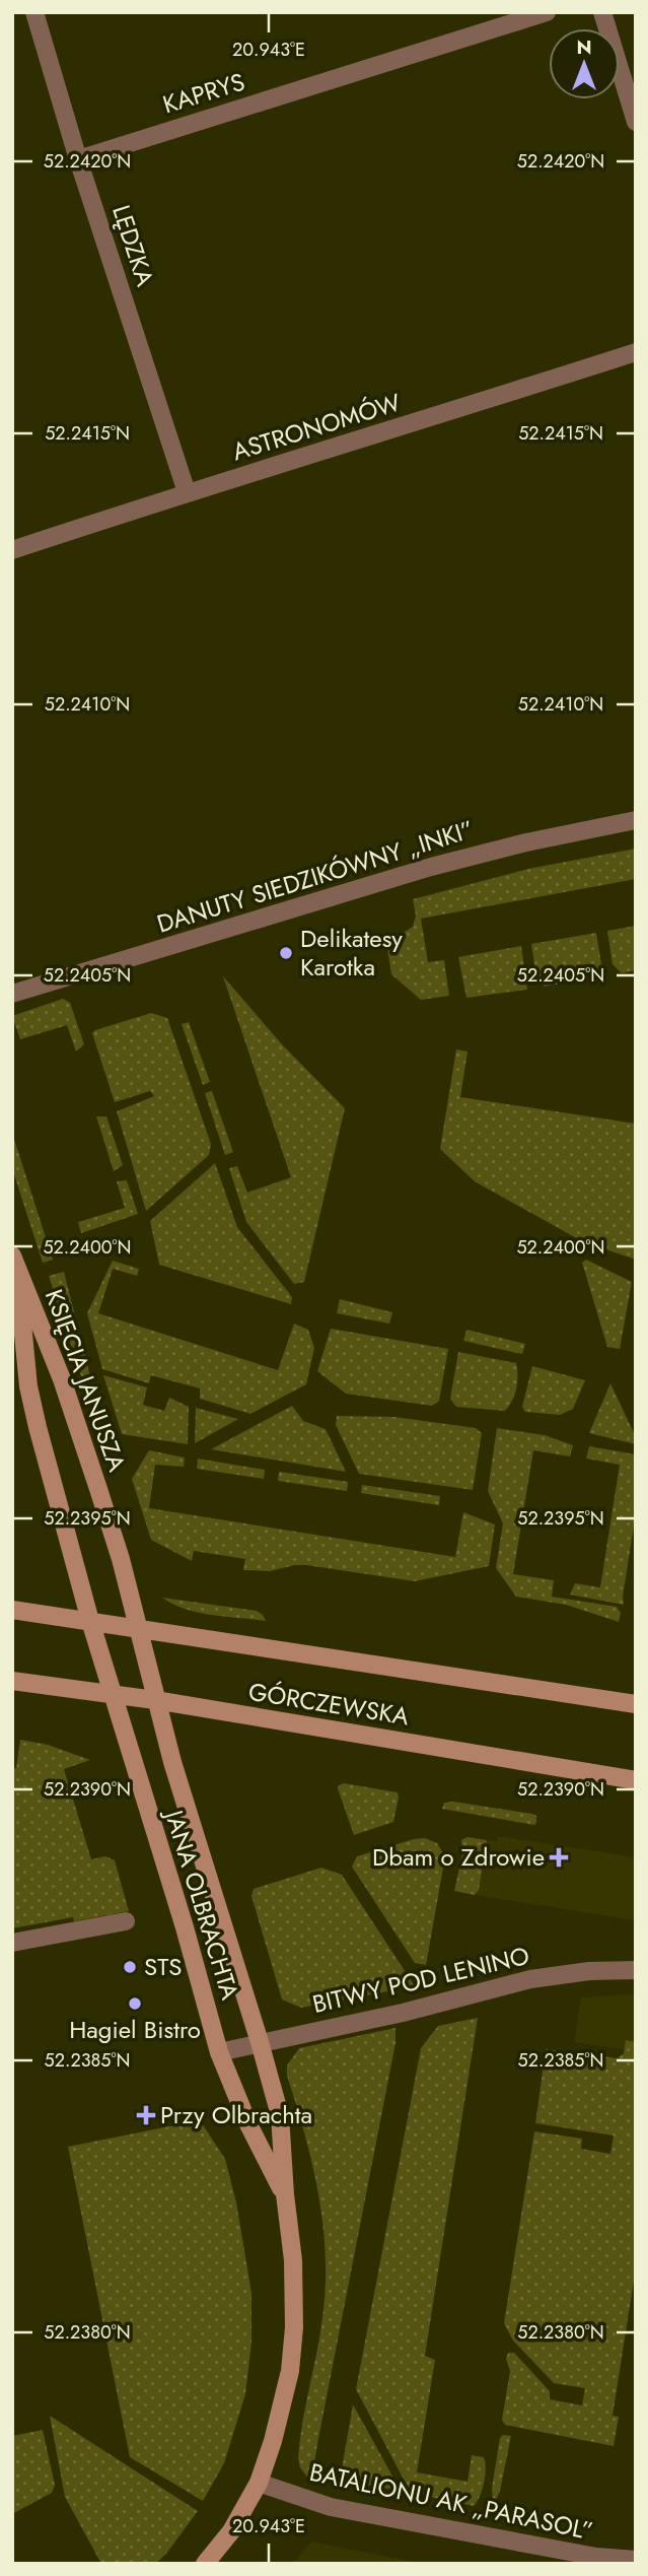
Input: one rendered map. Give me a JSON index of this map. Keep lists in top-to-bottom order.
{
  "streets": {
    "street": [
      "KAPRYS",
      "LĘDZKA",
      "ASTRONOMÓW",
      "DANUTY SIEDZIKÓWNY „INKI”",
      "KSIĘCIA JANUSZA",
      "GÓRCZEWSKA",
      "JANA OLBRACHTA",
      "BITWY POD LENINO",
      "BATALIONU AK „PARASOL”"
    ]
  },
  "crossings": [
    ["KAPRYS", "LĘDZKA"],
    ["LĘDZKA", "ASTRONOMÓW"],
    ["KSIĘCIA JANUSZA", "GÓRCZEWSKA"],
    ["KSIĘCIA JANUSZA", "JANA OLBRACHTA"],
    ["GÓRCZEWSKA", "JANA OLBRACHTA"],
    ["JANA OLBRACHTA", "BITWY POD LENINO"],
    ["JANA OLBRACHTA", "BATALIONU AK „PARASOL”"]
  ],
  "places": {
    "other": ["Delikatesy Karotka", "STS", "Hagiel Bistro"],
    "health": ["Dbam o Zdrowie", "Przy Olbrachta"]
  },
  "north": "top",
  "coordinates": [
    "20.943°E",
    "52.2420°N",
    "52.2415°N",
    "52.2410°N",
    "52.2405°N",
    "52.2400°N",
    "52.2395°N",
    "52.2390°N",
    "52.2385°N",
    "52.2380°N"
  ]
}
